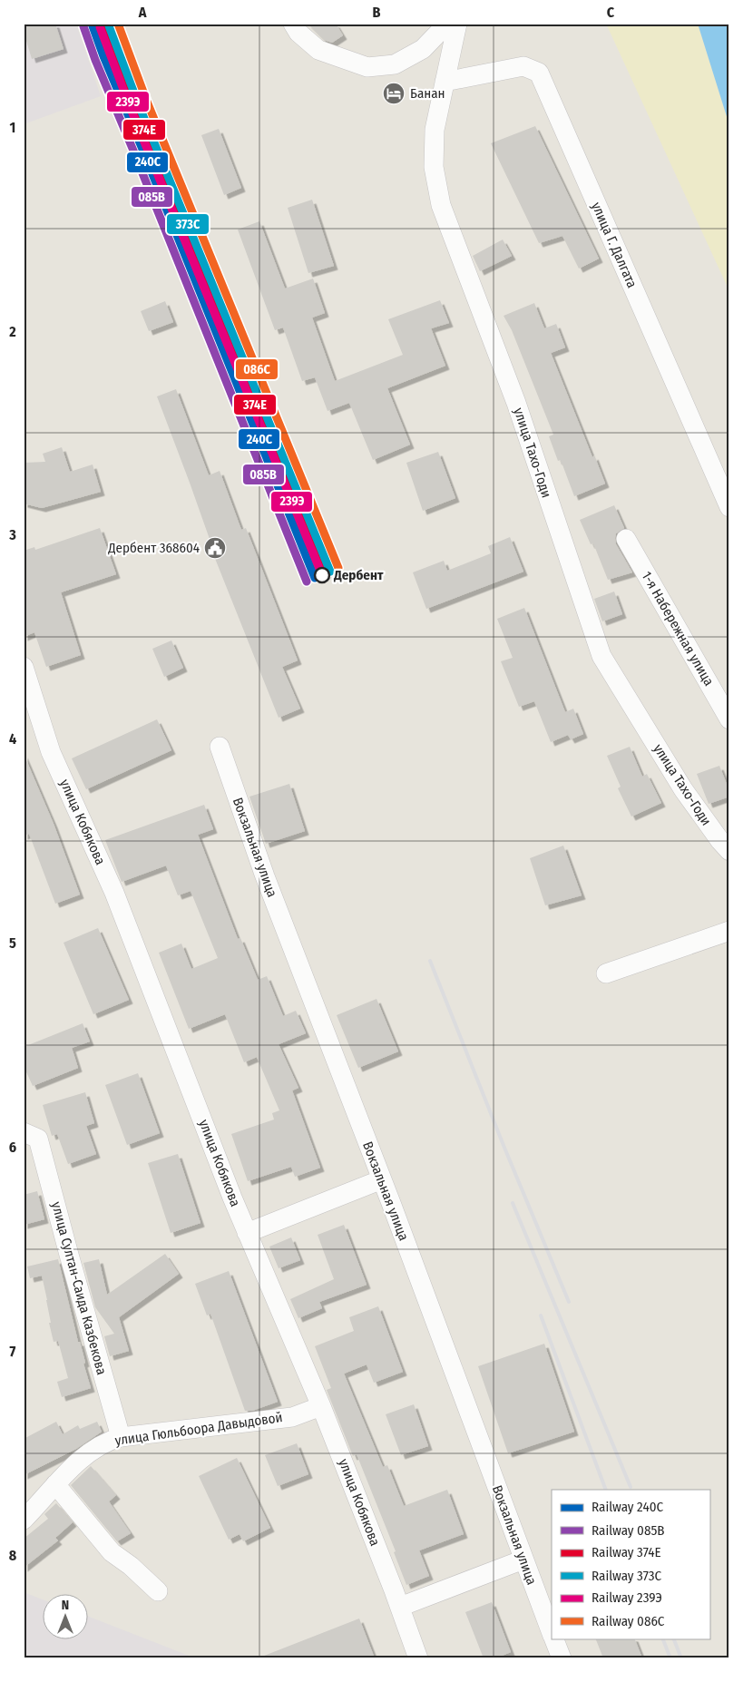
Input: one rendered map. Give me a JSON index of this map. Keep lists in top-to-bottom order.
{
  "streets": {
    "street": [
      "улица Г. Далгата",
      "улица Тахо-Годи",
      "1-я Набережная улица",
      "улица Кобякова",
      "Вокзальная улица",
      "улица Султан-Саида Казбекова",
      "улица Гюльбоора Давыдовой"
    ]
  },
  "crossings": [
    ["улица Г. Далгата", "улица Тахо-Годи"],
    ["улица Кобякова", "улица Гюльбоора Давыдовой"],
    ["улица Султан-Саида Казбекова", "улица Гюльбоора Давыдовой"]
  ],
  "places": {
    "hotel": ["Банан"],
    "public building": ["Дербент 368604"],
    "other": ["Дербент"]
  },
  "lines": [
    "rail line 240С",
    "rail line 374Е",
    "rail line 373C",
    "rail line 086С",
    "rail line 085В",
    "rail line 239Э"
  ],
  "legend": [
    "Railway 240С",
    "Railway 085В",
    "Railway 374Е",
    "Railway 373C",
    "Railway 239Э",
    "Railway 086С"
  ],
  "north": "top",
  "grid": {
    "columns": ["A", "B", "C"],
    "rows": [
      "1",
      "2",
      "3",
      "4",
      "5",
      "6",
      "7",
      "8"
    ]
  }
}
